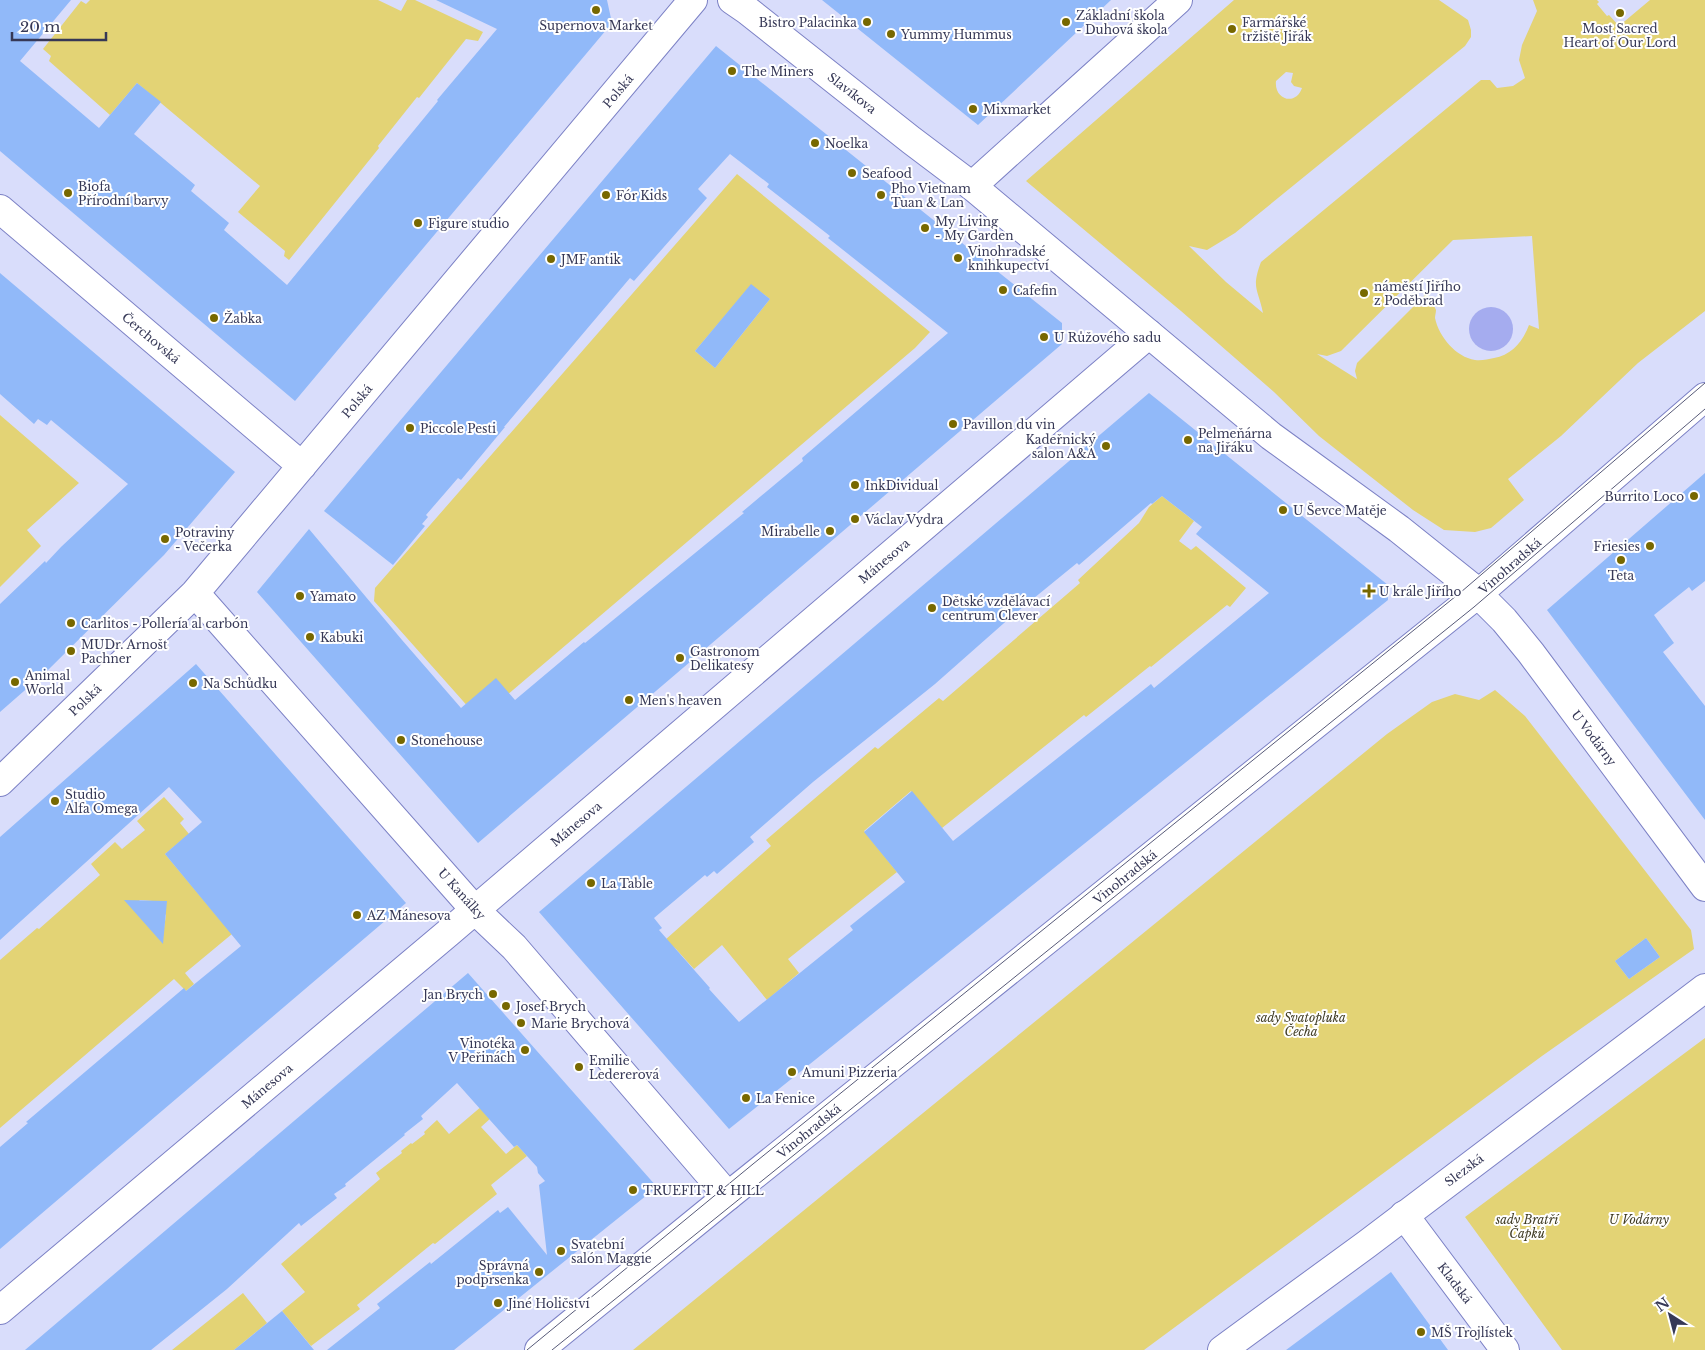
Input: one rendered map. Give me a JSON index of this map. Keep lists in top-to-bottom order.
{
  "streets": {
    "street": [
      "Polská",
      "Slavíkova",
      "Čerchovská",
      "Mánesova",
      "Vinohradská",
      "U Vodárny",
      "U Kanálky",
      "Slezská",
      "Kladská"
    ]
  },
  "crossings": [
    ["Polská", "Čerchovská"],
    ["Polská", "U Kanálky"],
    ["Mánesova", "U Kanálky"],
    ["Vinohradská", "U Vodárny"],
    ["Vinohradská", "U Kanálky"],
    ["Slezská", "Kladská"]
  ],
  "parks": ["sady Svatopluka Čecha", "sady Bratří Čapků", "U Vodárny"],
  "places": {
    "other": [
      "Supernova Market",
      "Most Sacred Heart of Our Lord",
      "Bistro Palacinka",
      "Základní škola - Duhová škola",
      "Farmářské tržiště Jiřák",
      "Yummy Hummus",
      "The Miners",
      "Mixmarket",
      "Noelka",
      "Seafood",
      "Biofa Přírodní barvy",
      "Fór Kids",
      "Pho Vietnam Tuan & Lan",
      "Figure studio",
      "My Living - My Garden",
      "Vinohradské knihkupectví",
      "JMF antik",
      "Cafefin",
      "náměstí Jiřího z Poděbrad",
      "Žabka",
      "U Růžového sadu",
      "Pavillon du vin",
      "Piccole Pesti",
      "Pelmeňárna na Jiřáku",
      "Kadeřnický salon A&A",
      "InkDividual",
      "Burrito Loco",
      "U Ševce Matěje",
      "Václav Vydra",
      "Mirabelle",
      "Potraviny - Večerka",
      "Friesies",
      "Teta",
      "Yamato",
      "Dětské vzdělávací centrum Clever",
      "Carlitos - Pollería al carbón",
      "Kabuki",
      "MUDr. Arnošt Pachner",
      "Gastronom Delikatesy",
      "Animal World",
      "Na Schůdku",
      "Men's heaven",
      "Stonehouse",
      "Studio Alfa Omega",
      "La Table",
      "AZ Mánesova",
      "Jan Brych",
      "Josef Brych",
      "Marie Brychová",
      "Vinotéka V Peřinách",
      "Emilie Ledererová",
      "Amuni Pizzeria",
      "La Fenice",
      "TRUEFITT & HILL",
      "Svatební salón Maggie",
      "Správná podprsenka",
      "Jiné Holičství",
      "MŠ Trojlístek"
    ],
    "health": ["U krále Jiřího"]
  },
  "scale_bar": "20 m",
  "north": "top left"
}
